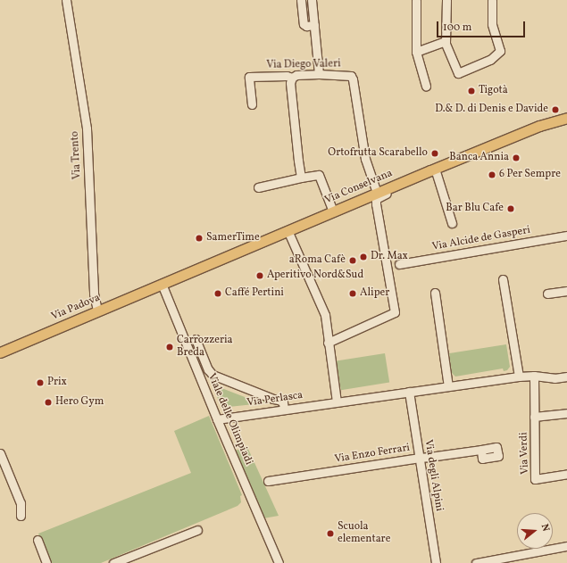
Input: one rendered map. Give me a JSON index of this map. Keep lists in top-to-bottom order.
{
  "streets": {
    "main road": ["Via Conselvana", "Via Padova"],
    "street": [
      "Via Diego Valeri",
      "Via Trento",
      "Via Alcide de Gasperi",
      "Via Perlasca",
      "Viale delle Olimpiadi",
      "Via Verdi",
      "Via Enzo Ferrari",
      "Via degli Alpini"
    ]
  },
  "crossings": [
    ["Via Diego Valeri", "Via Conselvana"],
    ["Via Trento", "Via Padova"],
    ["Via Conselvana", "Via Padova"],
    ["Via Conselvana", "Viale delle Olimpiadi"],
    ["Via Padova", "Viale delle Olimpiadi"],
    ["Via Perlasca", "Viale delle Olimpiadi"],
    ["Via Perlasca", "Via Verdi"],
    ["Via Perlasca", "Via degli Alpini"],
    ["Via Enzo Ferrari", "Via degli Alpini"]
  ],
  "places": [
    "Tigotà",
    "D.& D. di Denis e Davide",
    "Ortofrutta Scarabello",
    "Banca Annia",
    "6 Per Sempre",
    "Bar Blu Cafe",
    "SamerTime",
    "Dr. Max",
    "aRoma Cafè",
    "Aperitivo Nord&Sud",
    "Caffé Pertini",
    "Aliper",
    "Carrozzeria Breda",
    "Prix",
    "Hero Gym",
    "Scuola elementare"
  ],
  "scale_bar": "100 m",
  "north": "right"
}
